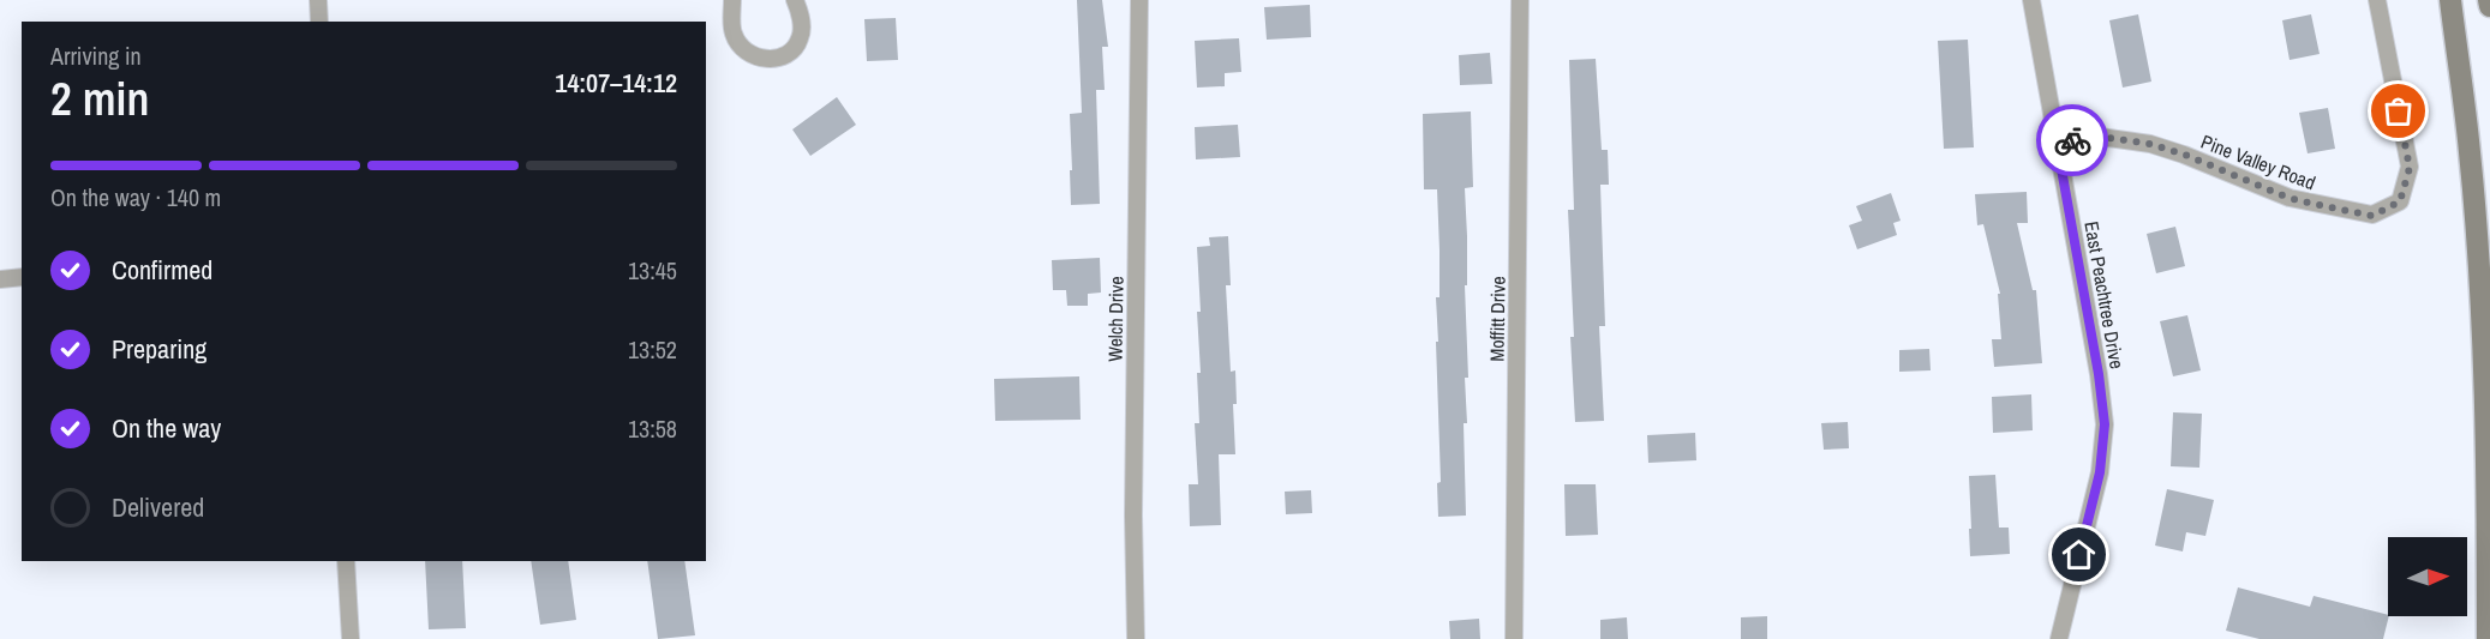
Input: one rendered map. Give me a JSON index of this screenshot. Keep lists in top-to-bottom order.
{
  "streets": {
    "street": [
      "Pine Valley Road",
      "East Peachtree Drive",
      "Welch Drive",
      "Moffitt Drive"
    ]
  },
  "crossings": [
    ["Pine Valley Road", "East Peachtree Drive"]
  ],
  "north": "right",
  "page": {
    "heading": ["2 min", "Arriving in", "14:07–14:12"],
    "bar": "On the way · 140 m",
    "list": [
      ["Confirmed", "13:45"],
      ["Preparing", "13:52"],
      ["On the way", "13:58"],
      "Delivered"
    ]
  }
}
